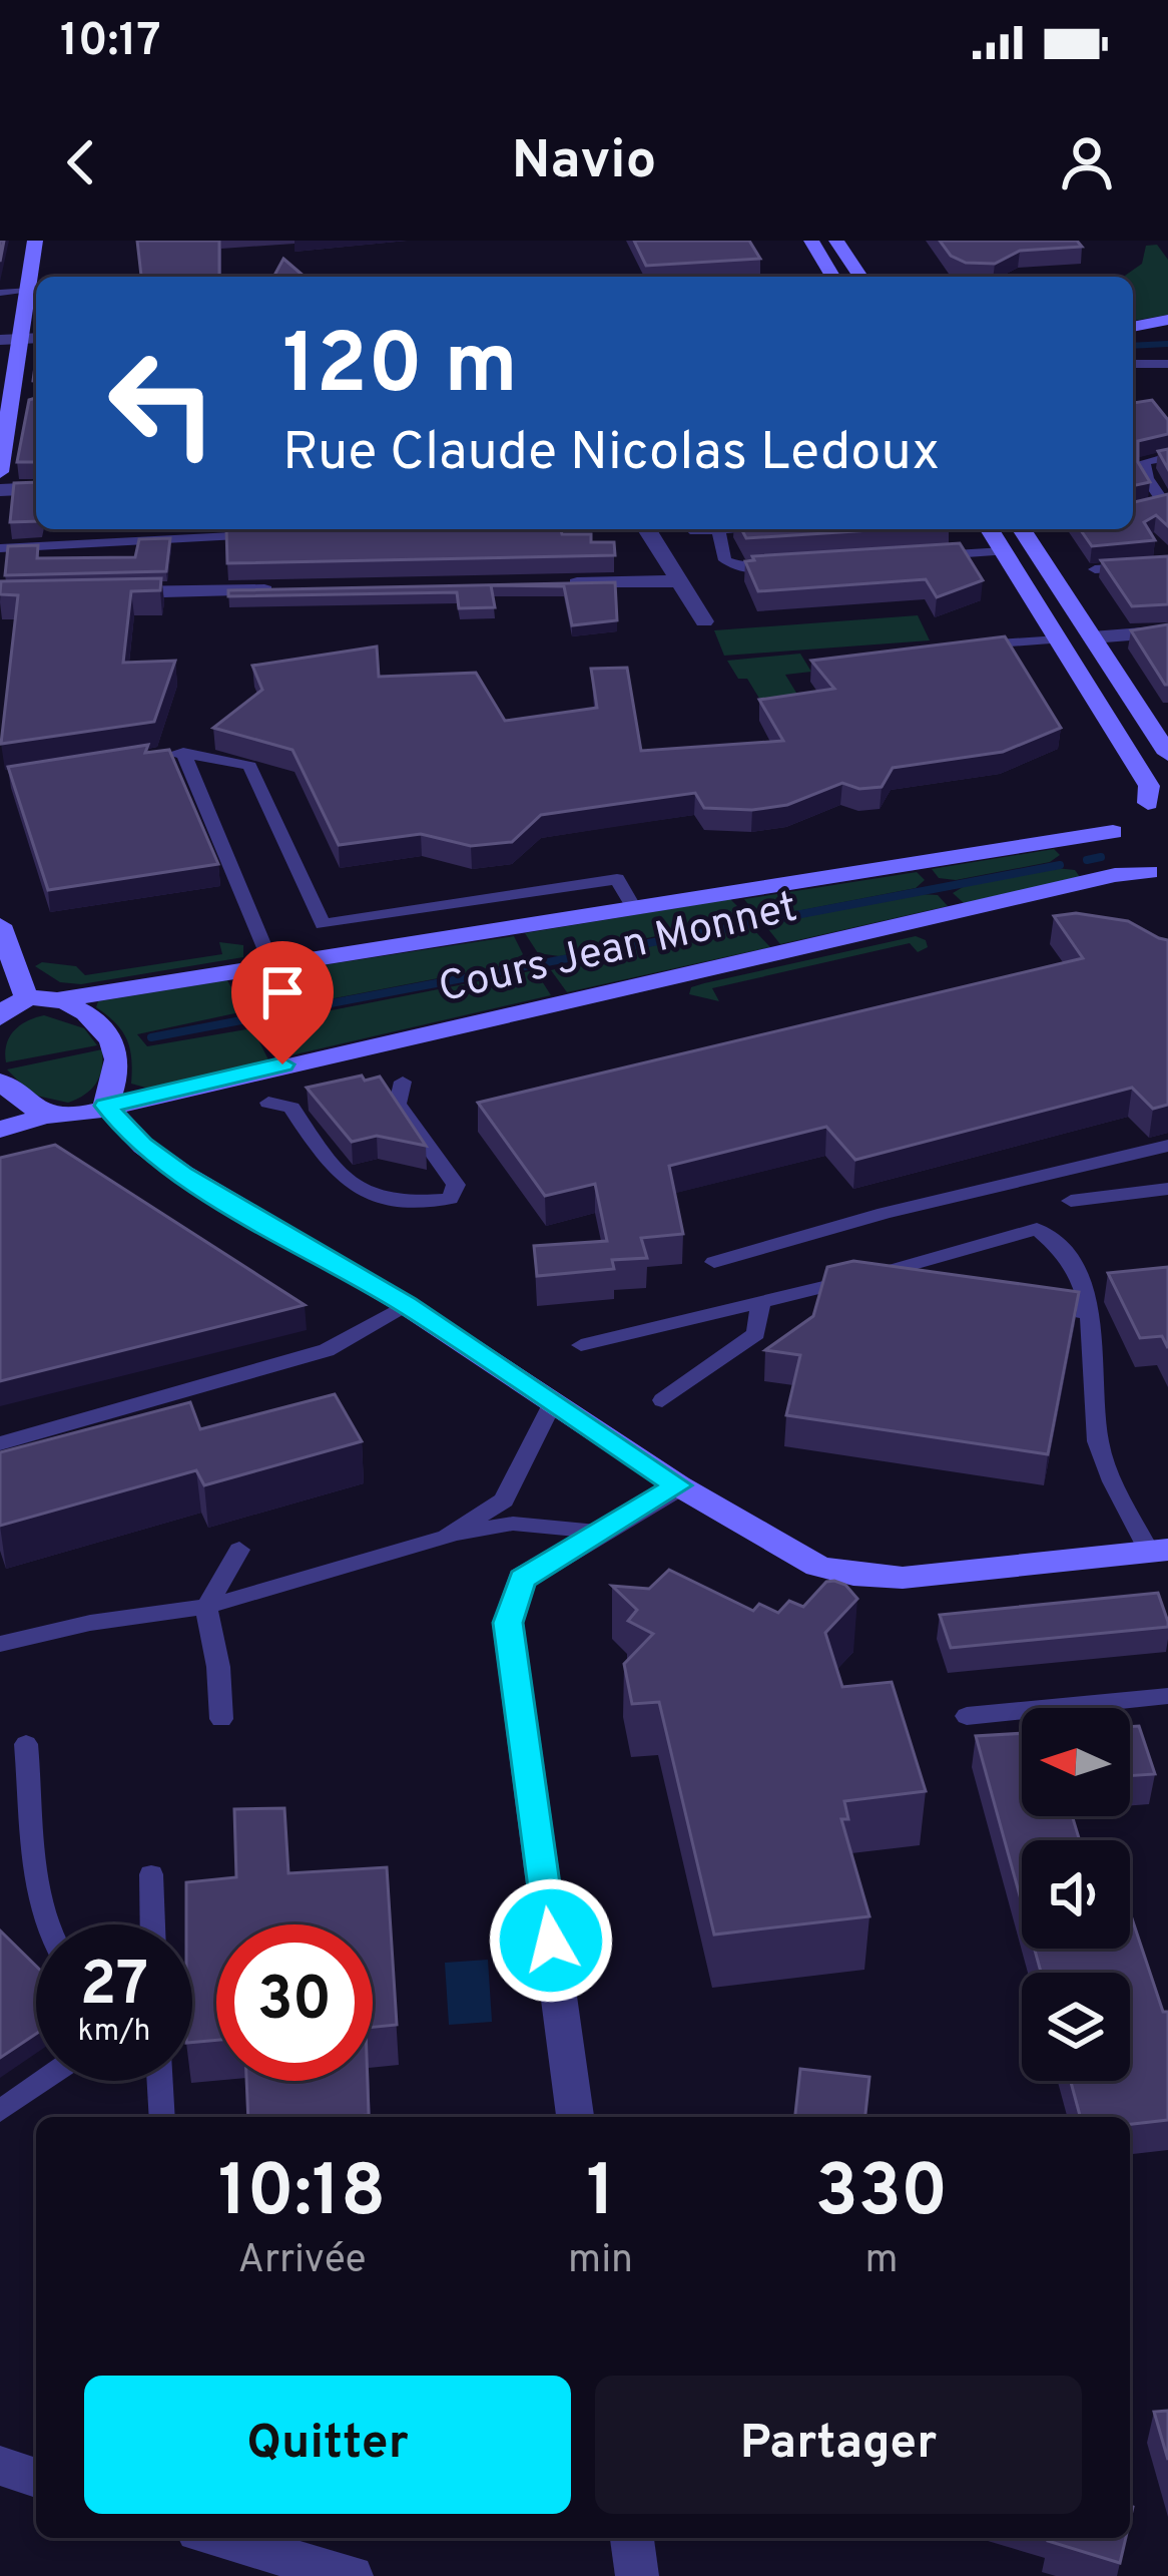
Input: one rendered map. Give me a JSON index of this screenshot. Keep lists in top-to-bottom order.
{
  "streets": {
    "main road": ["Cours Jean Monnet"]
  },
  "north": "left",
  "page": {
    "status": "10:17",
    "header": "Navio",
    "turn": ["120 m", "Rue Claude Nicolas Ledoux"],
    "speed": "27 km/h",
    "limit": "30",
    "eta": [
      "10:18",
      "Arrivée",
      "1",
      "min",
      "330",
      "m"
    ],
    "buttons": ["Quitter", "Partager"]
  }
}
